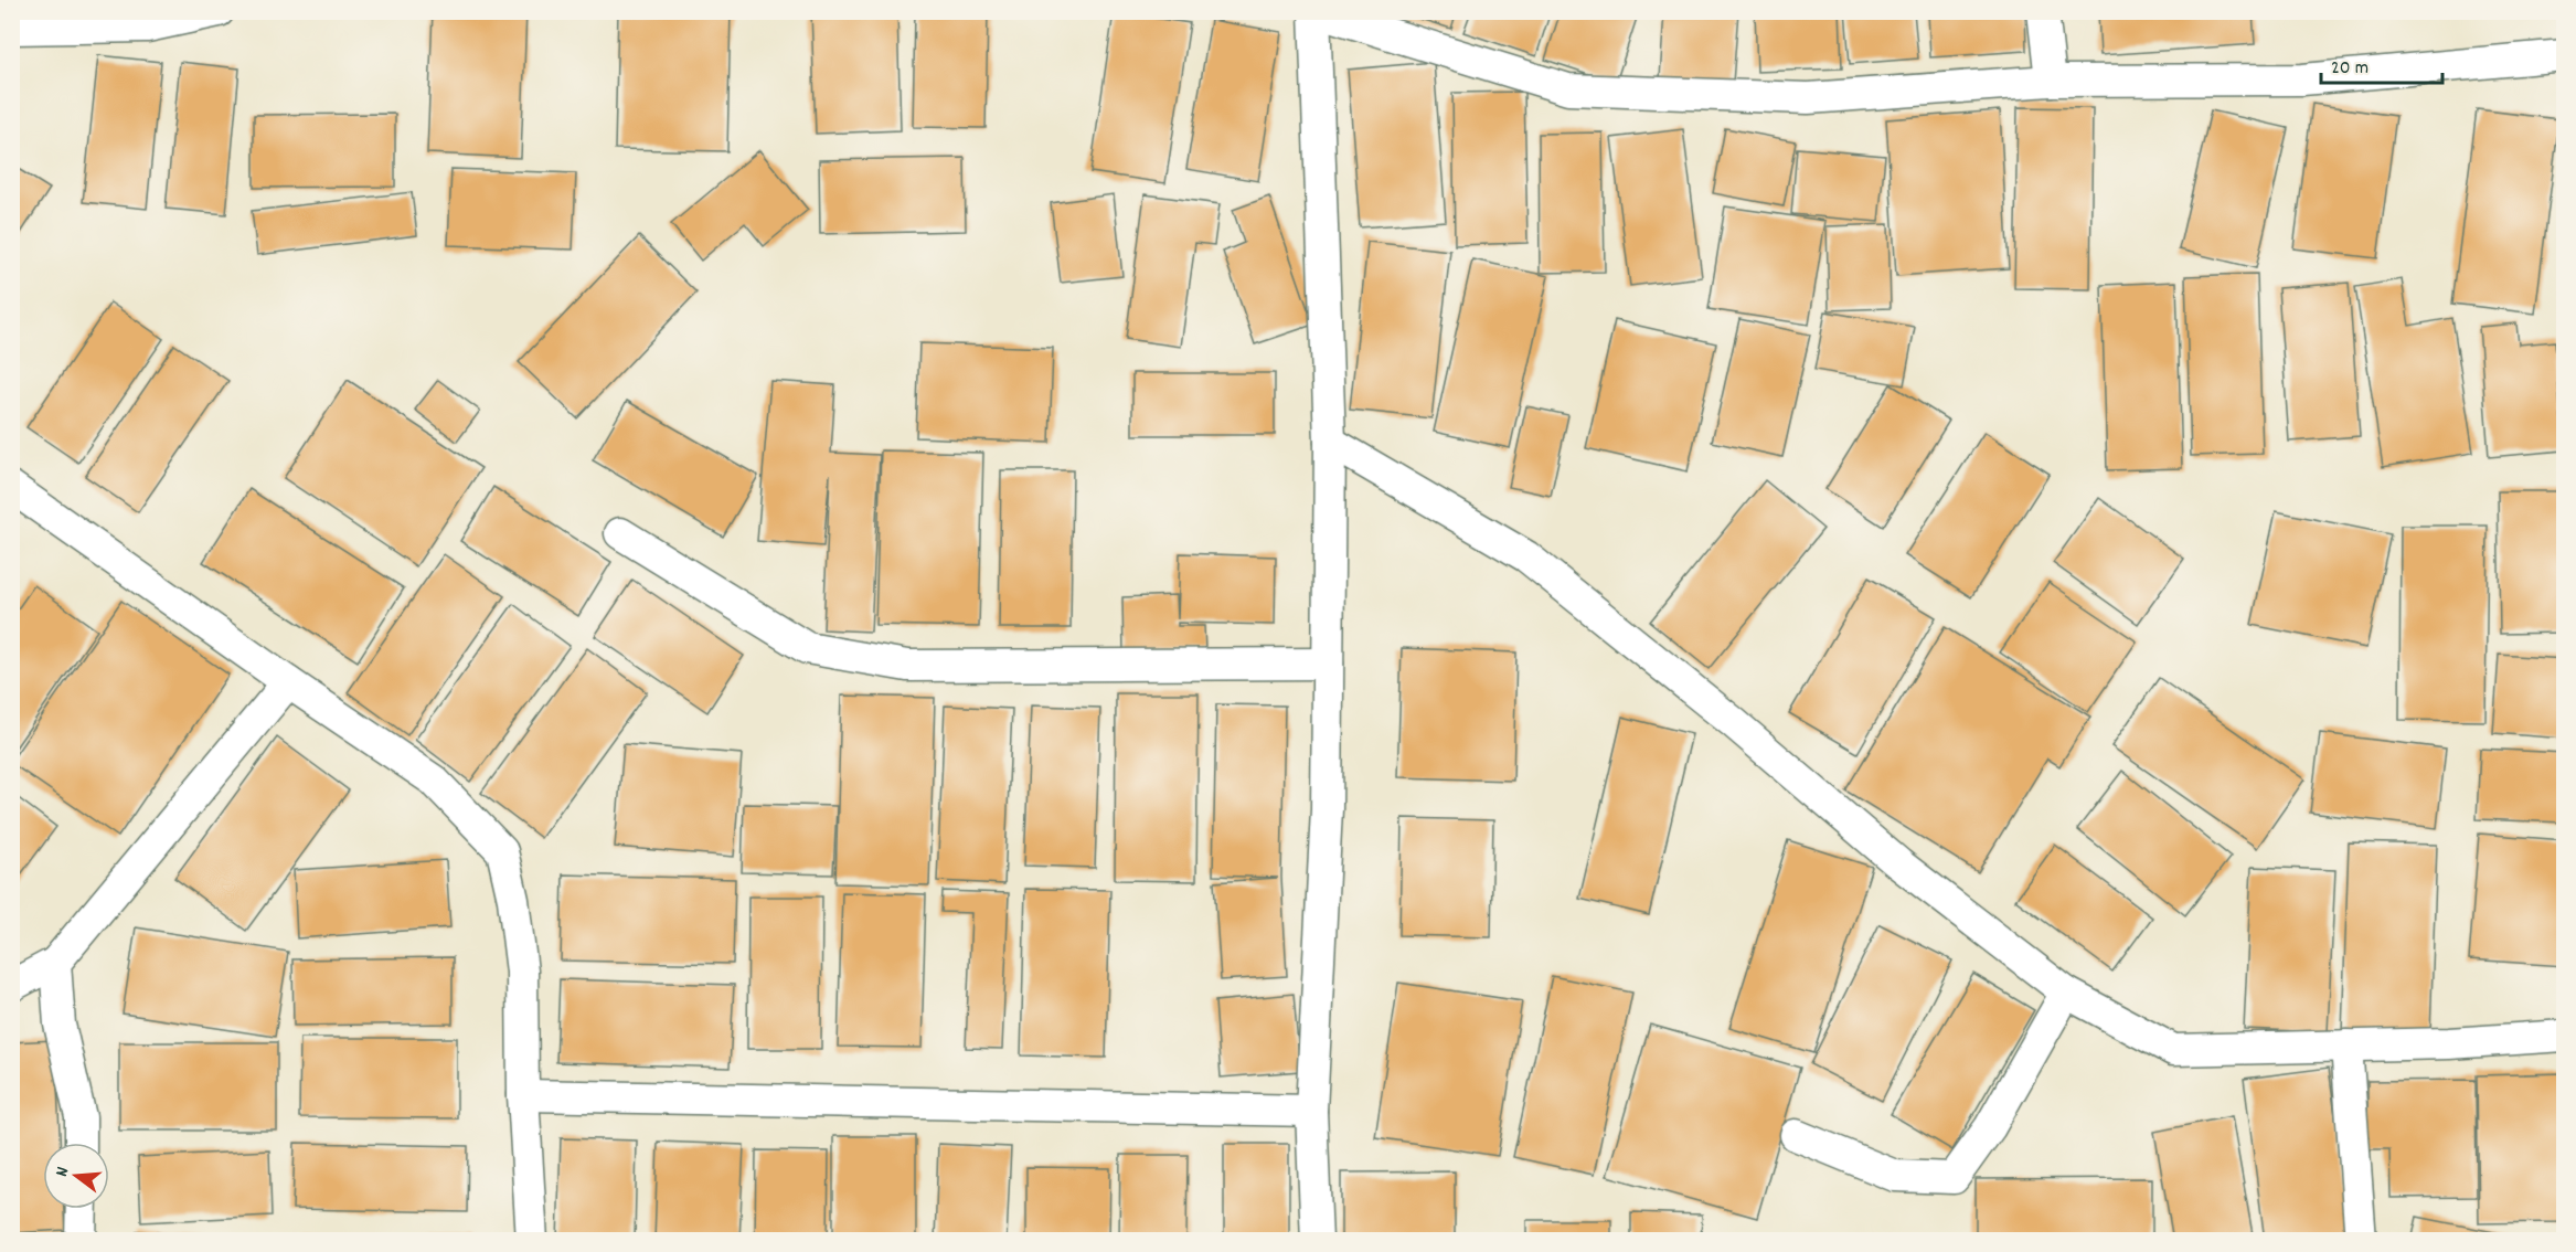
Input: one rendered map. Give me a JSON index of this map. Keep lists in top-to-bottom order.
{
  "scale_bar": "20 m",
  "north": "left"
}
